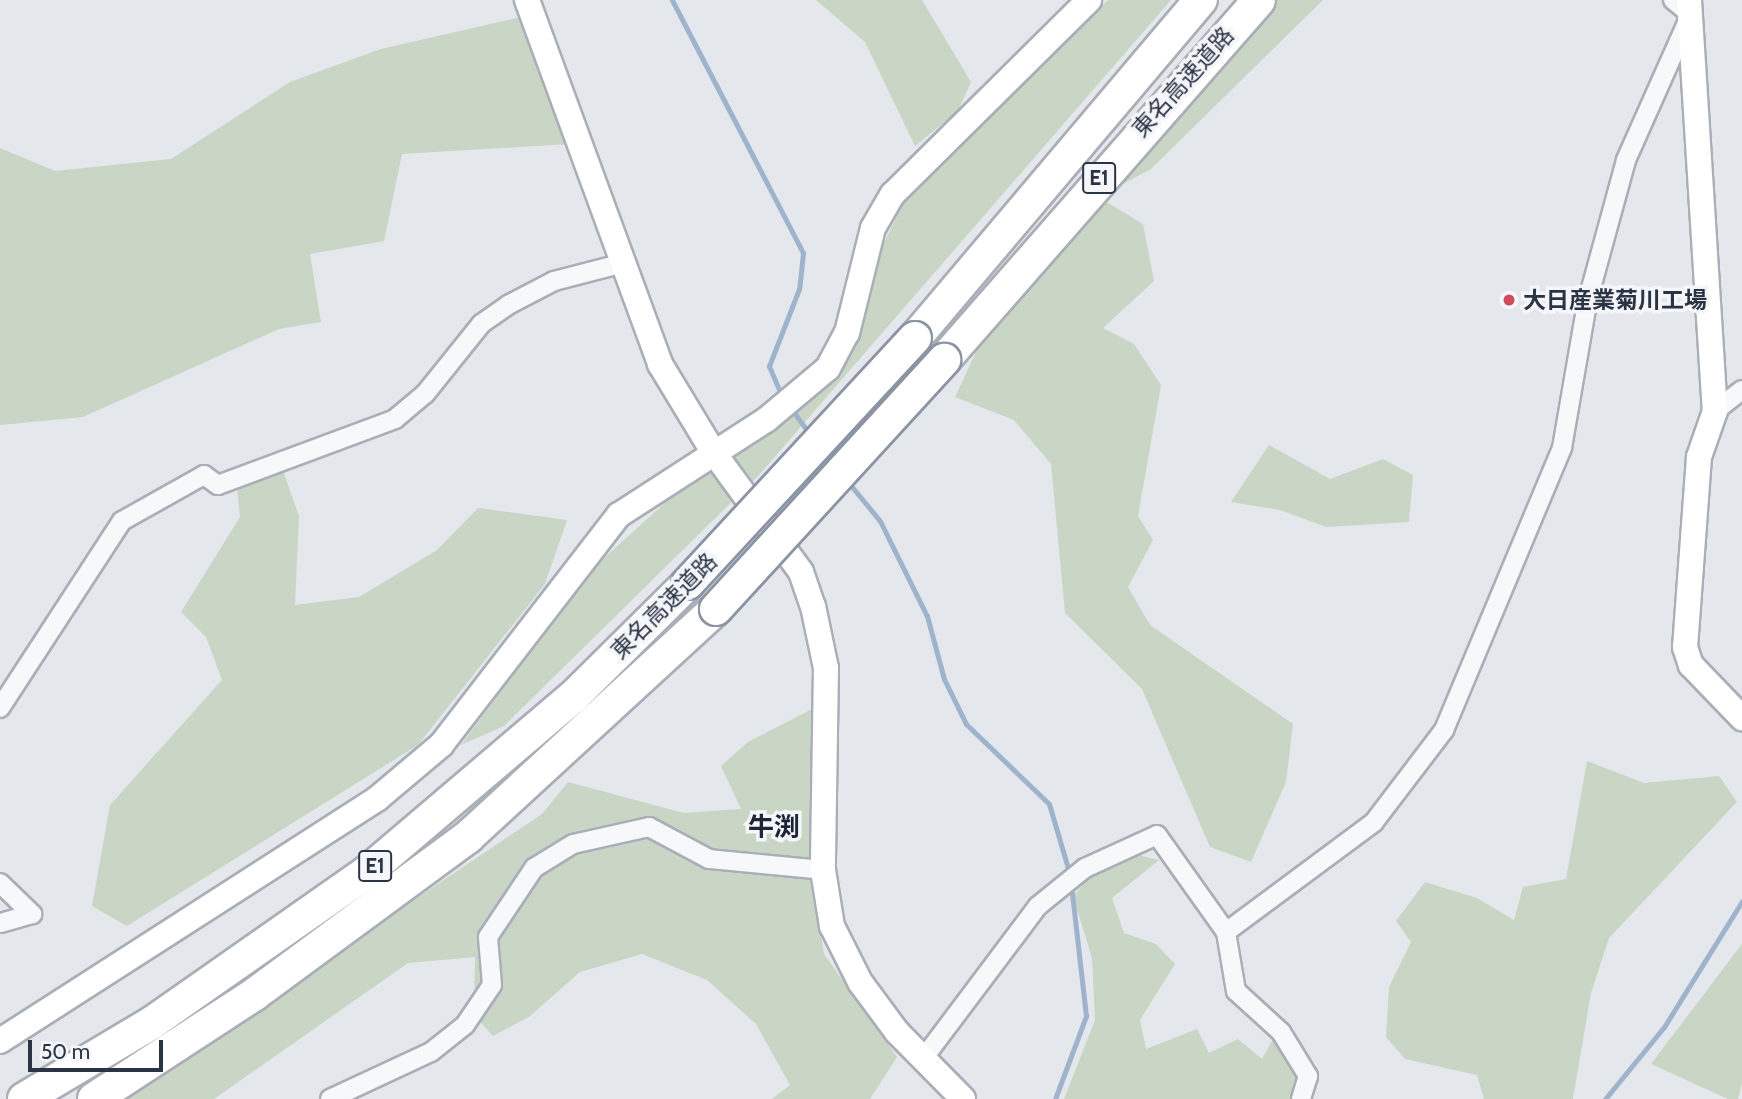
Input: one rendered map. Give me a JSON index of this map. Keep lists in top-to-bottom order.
{
  "streets": {
    "highway": ["東名高速道路", "E1"]
  },
  "districts": ["牛渕"],
  "places": ["大日産業菊川工場"],
  "scale_bar": "50 m"
}
